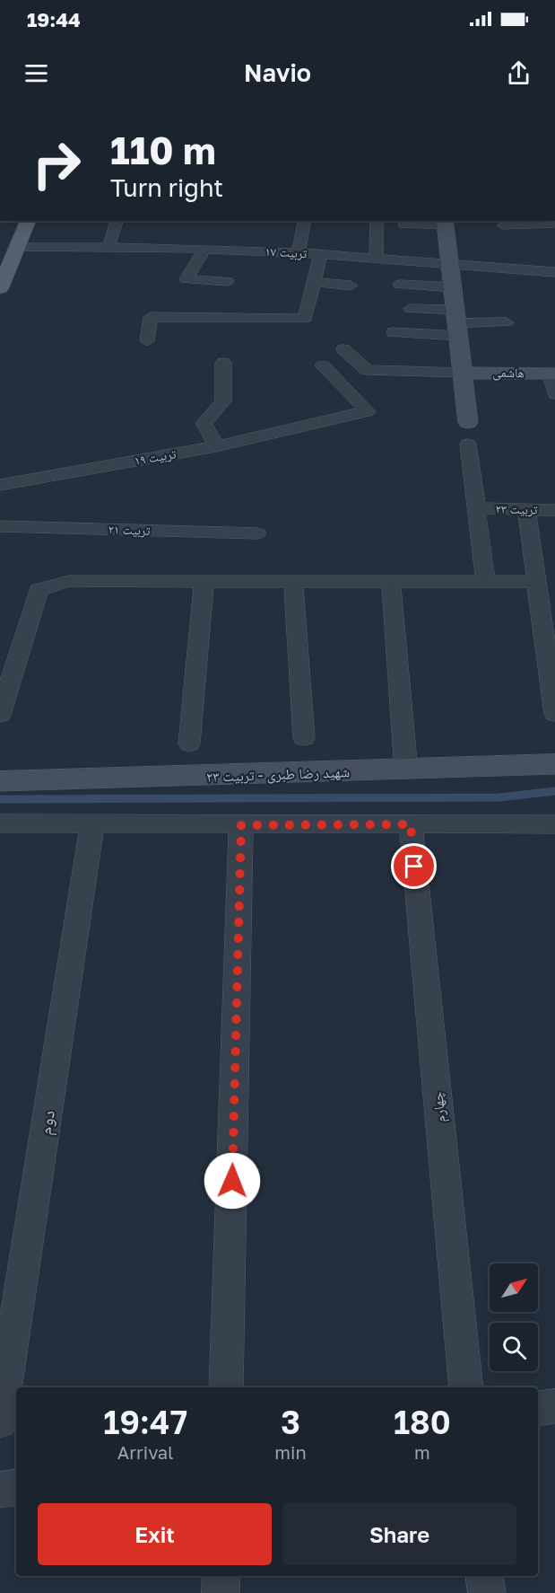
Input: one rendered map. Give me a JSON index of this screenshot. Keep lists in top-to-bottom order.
{
  "streets": {
    "street": [
      "تربیت ۱۷",
      "هاشمی",
      "تربیت ۱۹",
      "تربیت ۲۳",
      "تربیت ۲۱",
      "شهید رضا طبری - تربیت ۲۳",
      "چهارم",
      "دوم"
    ]
  },
  "north": "top right",
  "page": {
    "status": "19:44",
    "header": "Navio",
    "turn": ["110 m", "Turn right"],
    "eta": [
      "19:47",
      "Arrival",
      "3",
      "min",
      "180",
      "m"
    ],
    "buttons": ["Exit", "Share"]
  }
}
